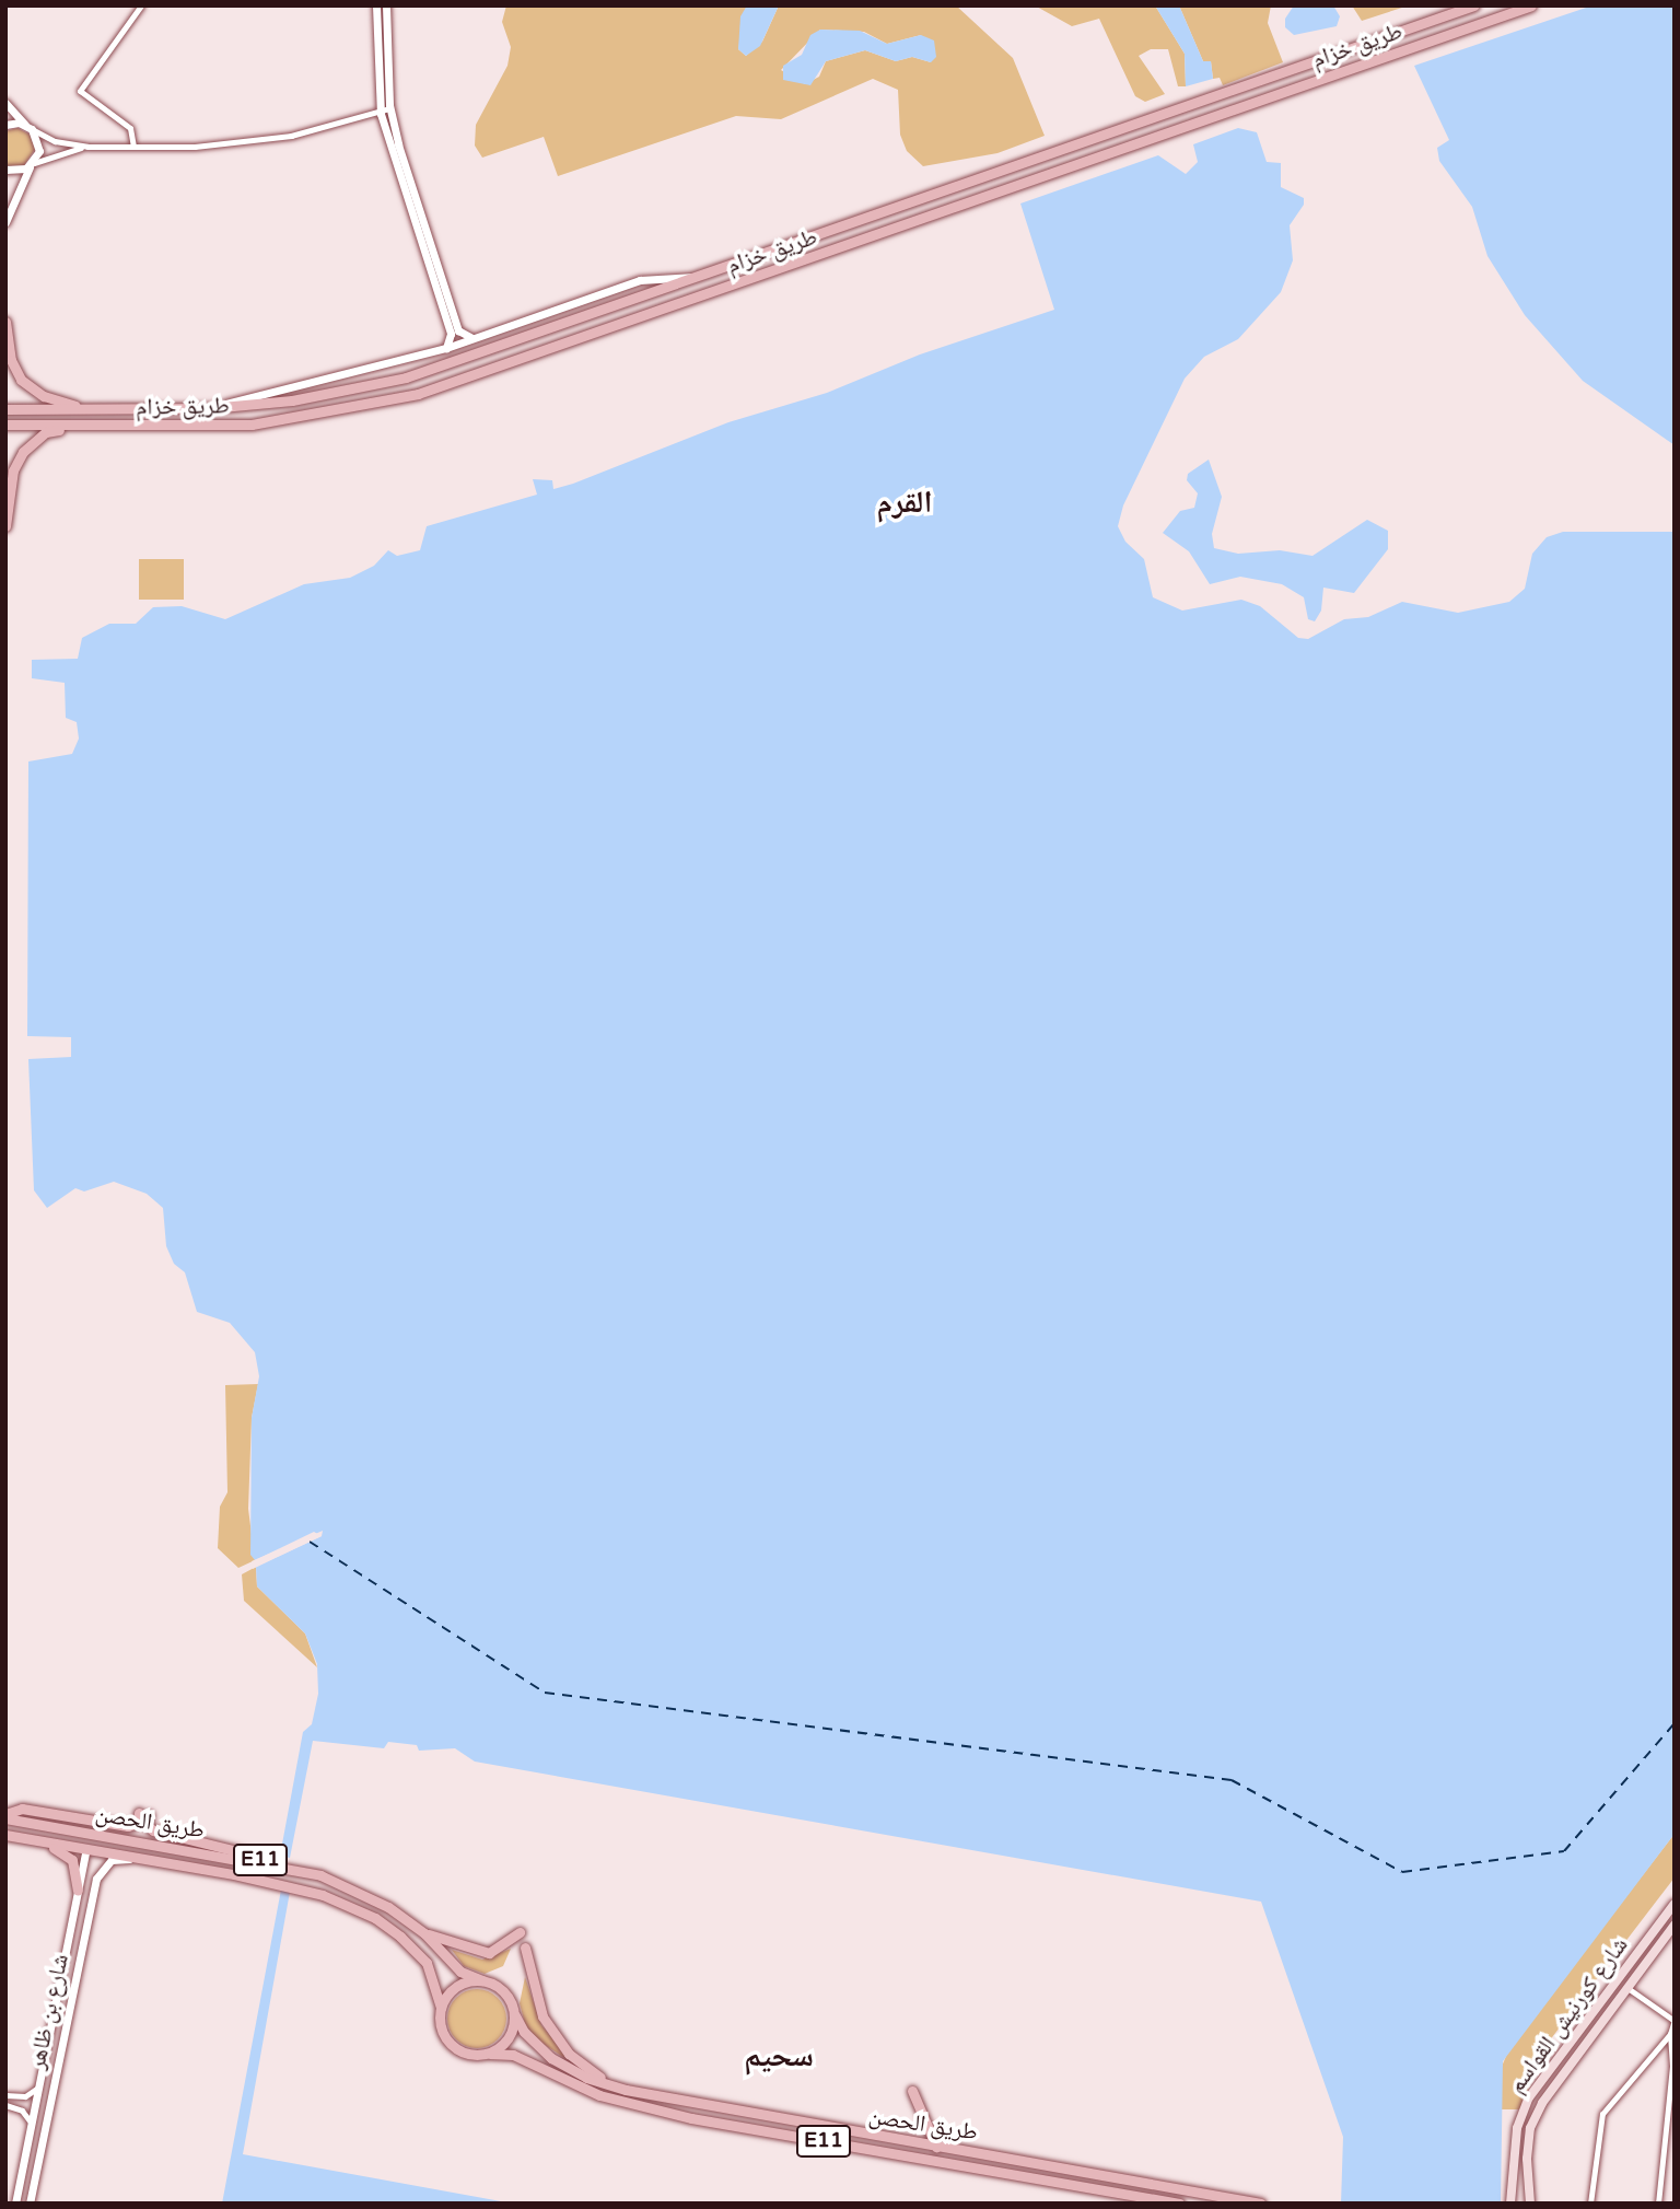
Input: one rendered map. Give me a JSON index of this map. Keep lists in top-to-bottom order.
{
  "streets": {
    "main road": [
      "طريق خزام",
      "طريق الحصن",
      "E11",
      "شارع كورنيش القواسم"
    ],
    "street": ["شارع بن ظاهر"]
  },
  "crossings": [
    ["طريق الحصن", "شارع بن ظاهر"]
  ],
  "districts": ["القرم", "سحيم"]
}
